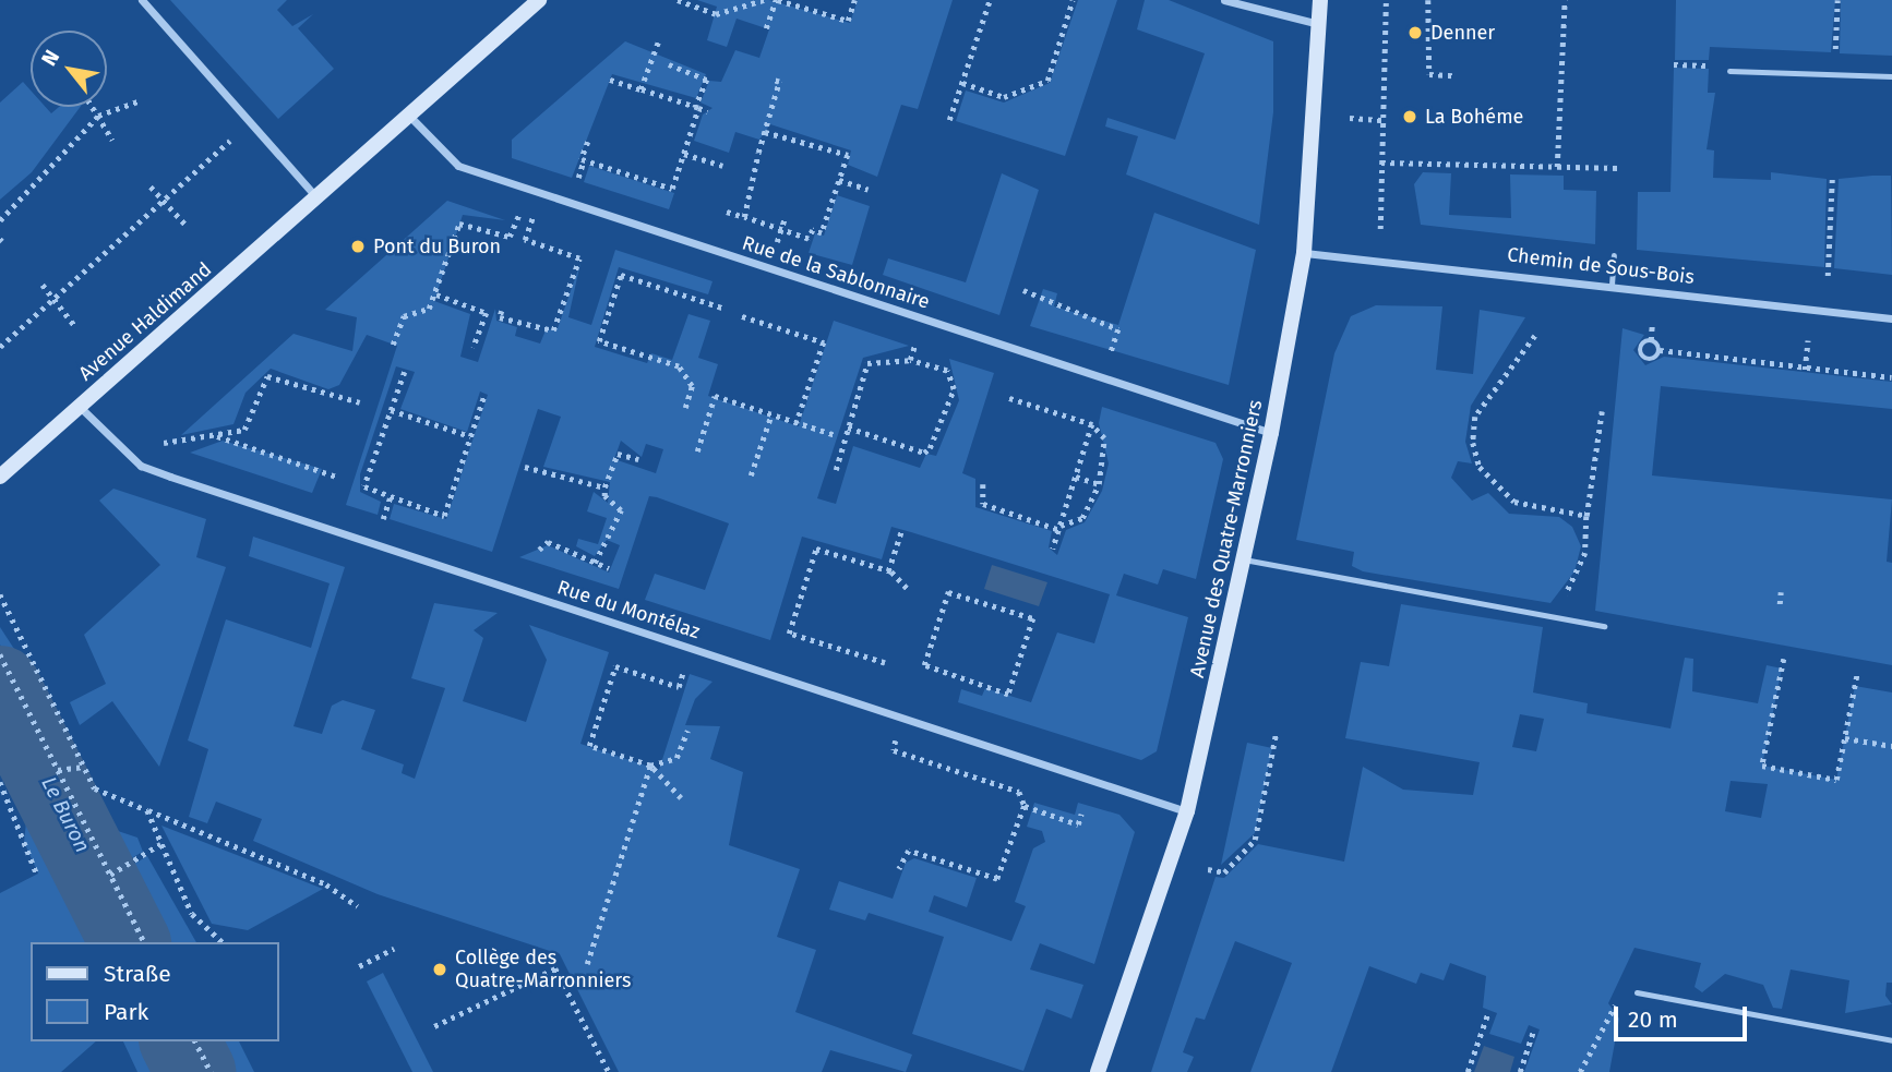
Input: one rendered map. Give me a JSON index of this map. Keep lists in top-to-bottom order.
{
  "streets": {
    "street": [
      "Chemin de Sous-Bois",
      "Rue de la Sablonnaire",
      "Avenue Haldimand",
      "Avenue des Quatre-Marronniers",
      "Rue du Montélaz"
    ]
  },
  "crossings": [
    ["Chemin de Sous-Bois", "Avenue des Quatre-Marronniers"],
    ["Rue de la Sablonnaire", "Avenue Haldimand"],
    ["Rue de la Sablonnaire", "Avenue des Quatre-Marronniers"],
    ["Avenue Haldimand", "Rue du Montélaz"],
    ["Avenue des Quatre-Marronniers", "Rue du Montélaz"]
  ],
  "water": ["Le Buron"],
  "places": [
    "Denner",
    "La Bohéme",
    "Pont du Buron",
    "Collège des Quatre-Marronniers"
  ],
  "legend": ["Straße", "Park"],
  "scale_bar": "20 m",
  "north": "top left"
}
